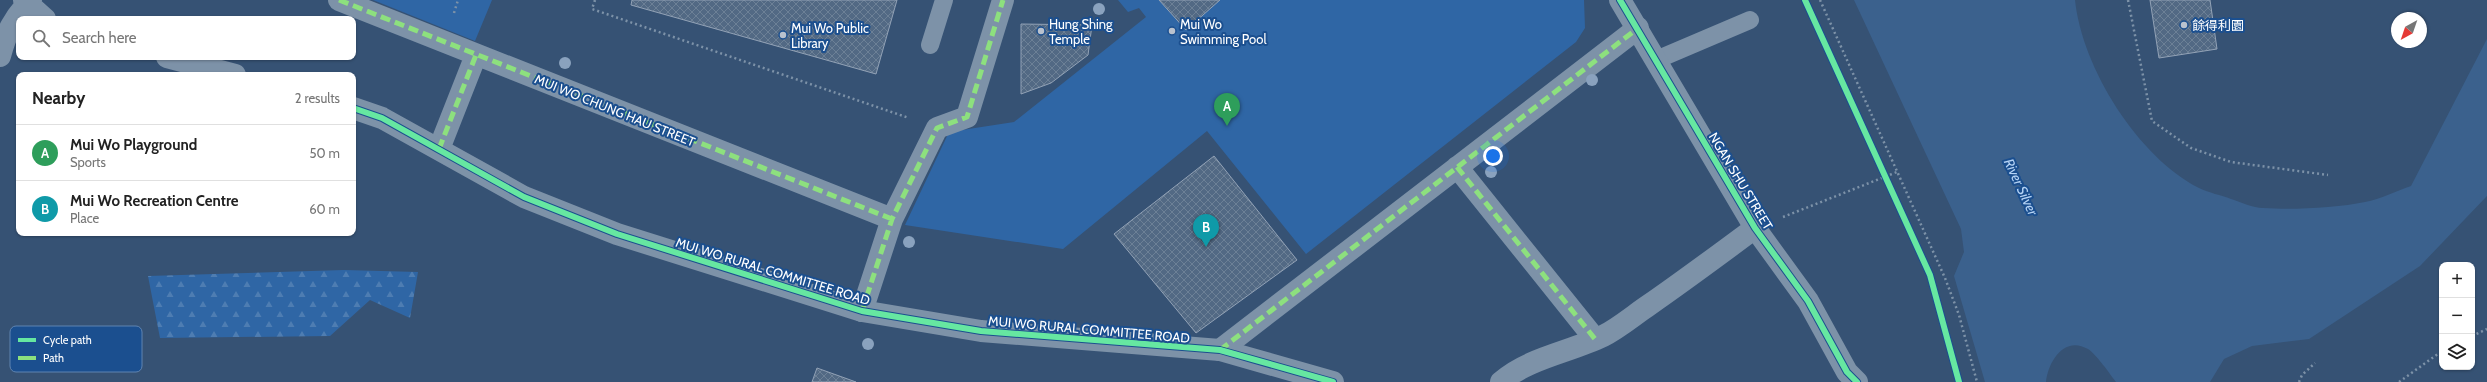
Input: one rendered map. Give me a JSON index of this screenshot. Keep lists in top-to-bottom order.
{
  "streets": {
    "street": ["MUI WO CHUNG HAU STREET", "NGAN SHU STREET", "MUI WO RURAL COMMITTEE ROAD"]
  },
  "water": ["River Silver"],
  "places": [
    "餘得利園",
    "Hung Shing Temple",
    "Mui Wo Swimming Pool",
    "Mui Wo Public Library"
  ],
  "legend": ["Cycle path", "Path"],
  "north": "bottom left",
  "page": {
    "search": "Search here",
    "heading": ["Nearby", "2 results"],
    "pins": ["A", "B"],
    "list": [
      {
        "mark": "A",
        "name": "Mui Wo Playground",
        "note": "Sports",
        "value": "50 m"
      },
      {
        "mark": "B",
        "name": "Mui Wo Recreation Centre",
        "note": "Place",
        "value": "60 m"
      }
    ],
    "map_buttons": ["+", "−"]
  }
}
